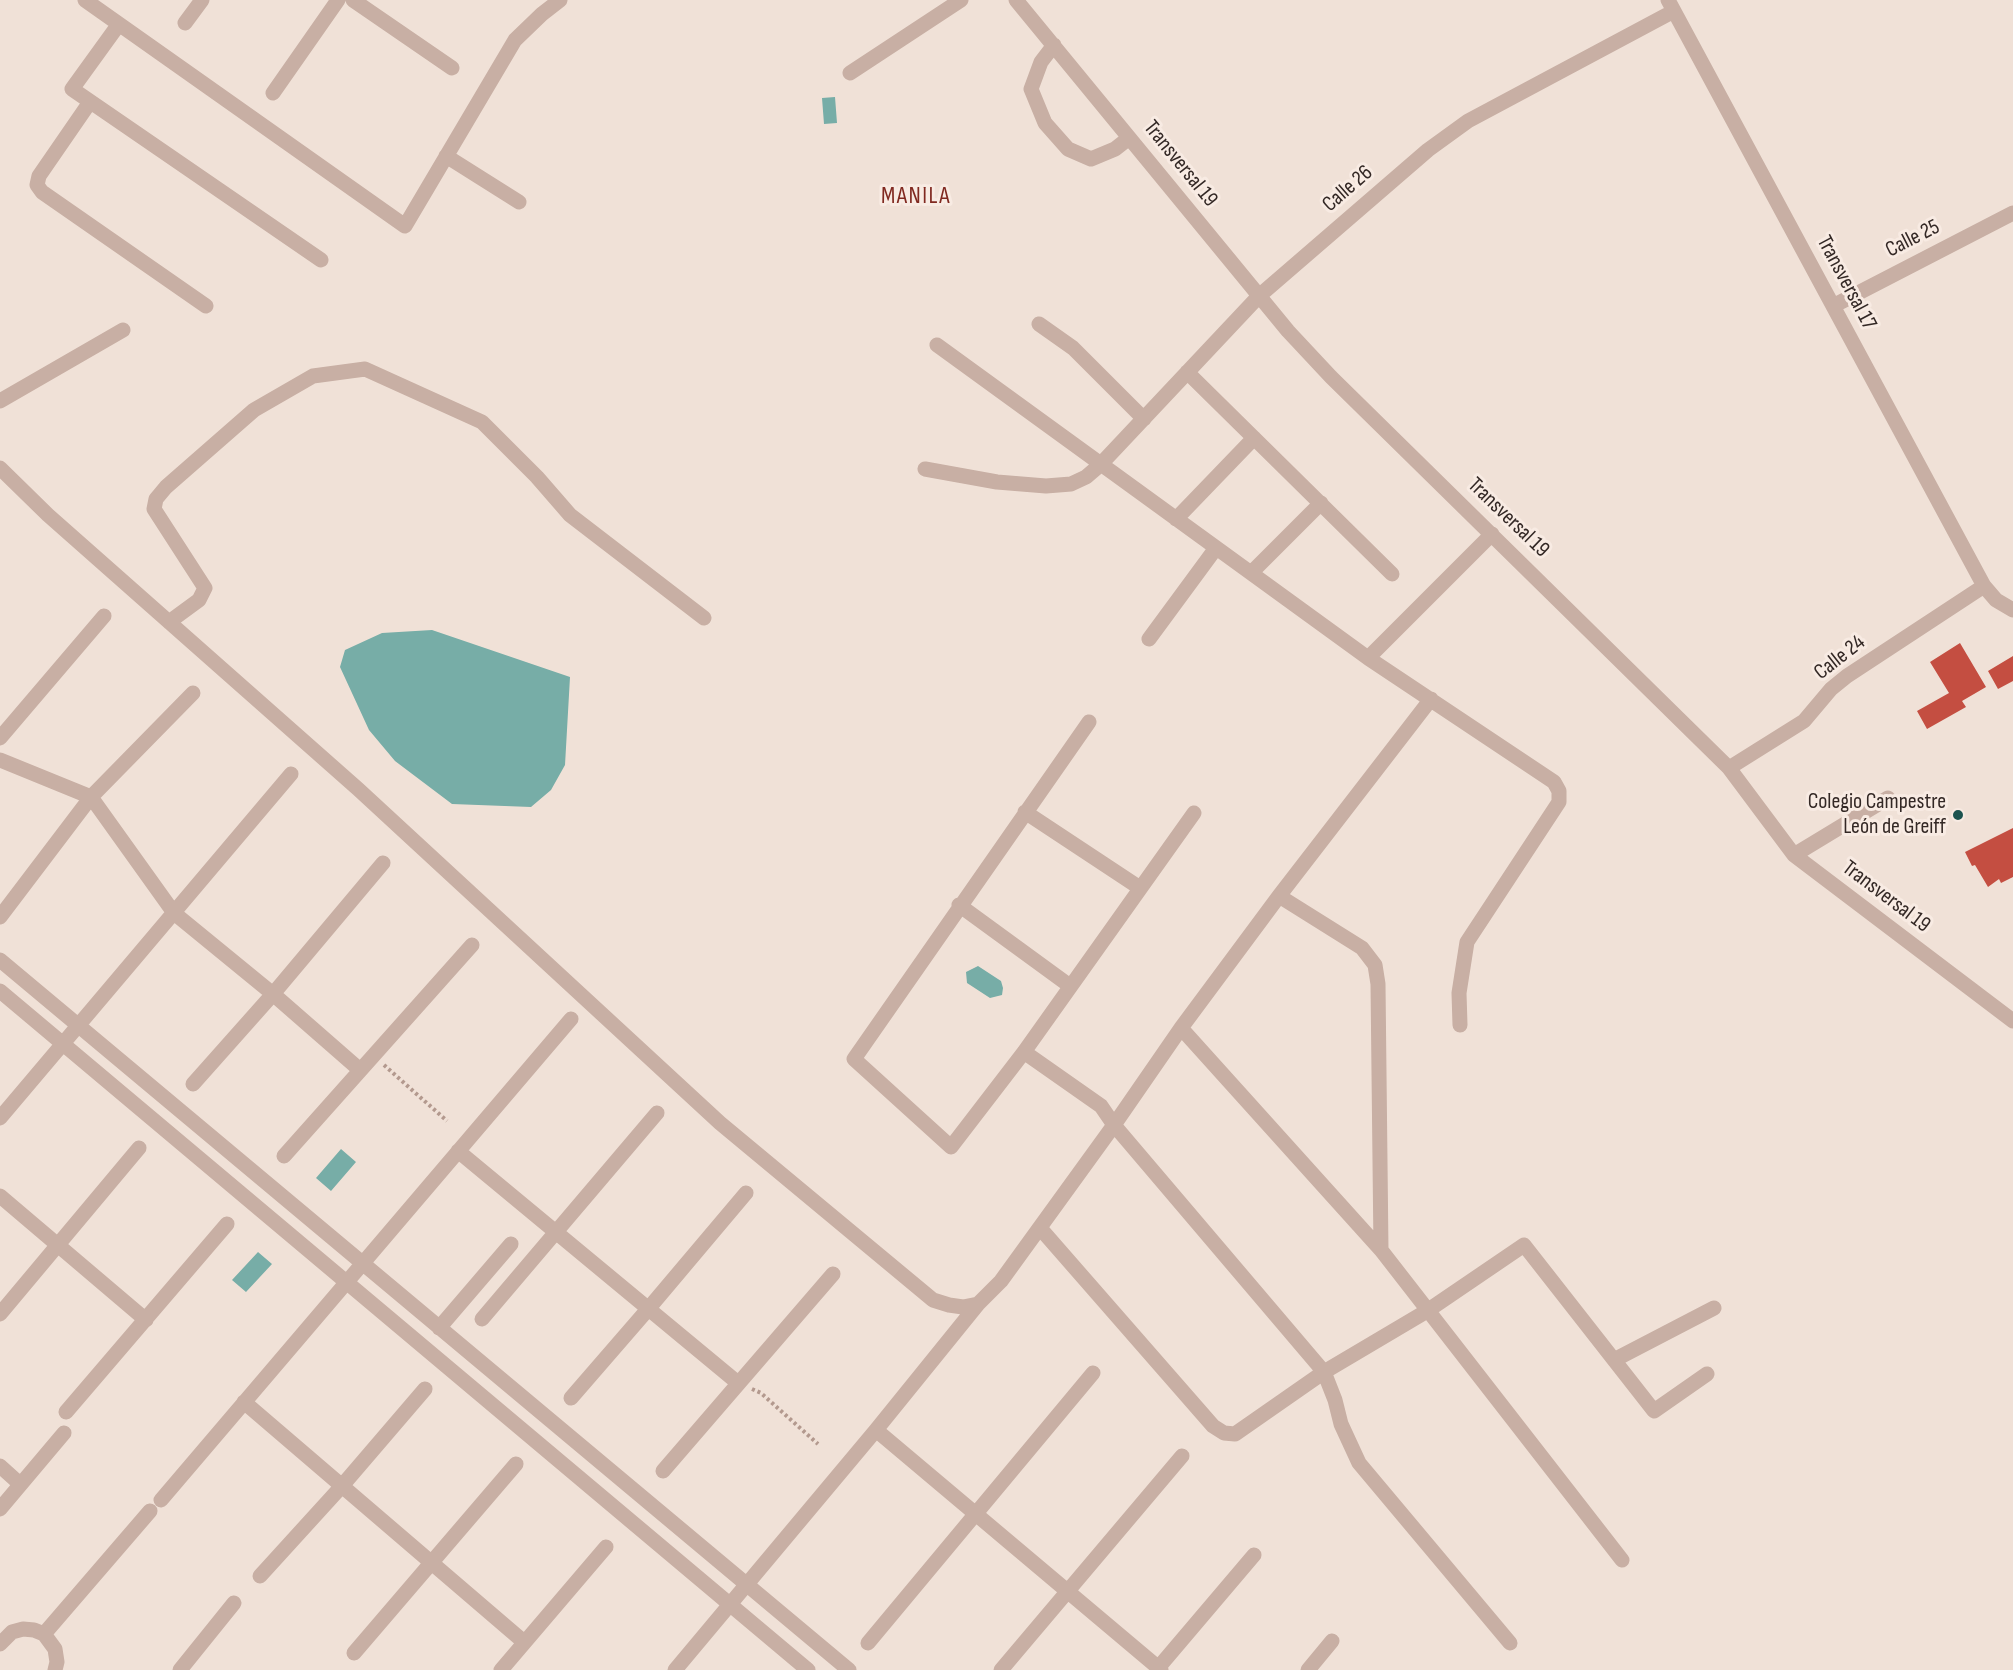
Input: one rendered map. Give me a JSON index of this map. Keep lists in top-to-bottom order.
{
  "streets": {
    "street": [
      "Transversal 19",
      "Calle 26",
      "Calle 25",
      "Transversal 17",
      "Calle 24"
    ]
  },
  "crossings": [
    ["Transversal 19", "Calle 26"],
    ["Transversal 19", "Calle 24"],
    ["Calle 26", "Transversal 17"],
    ["Calle 25", "Transversal 17"],
    ["Transversal 17", "Calle 24"]
  ],
  "districts": ["MANILA"],
  "places": ["Colegio Campestre León de Greiff"]
}
